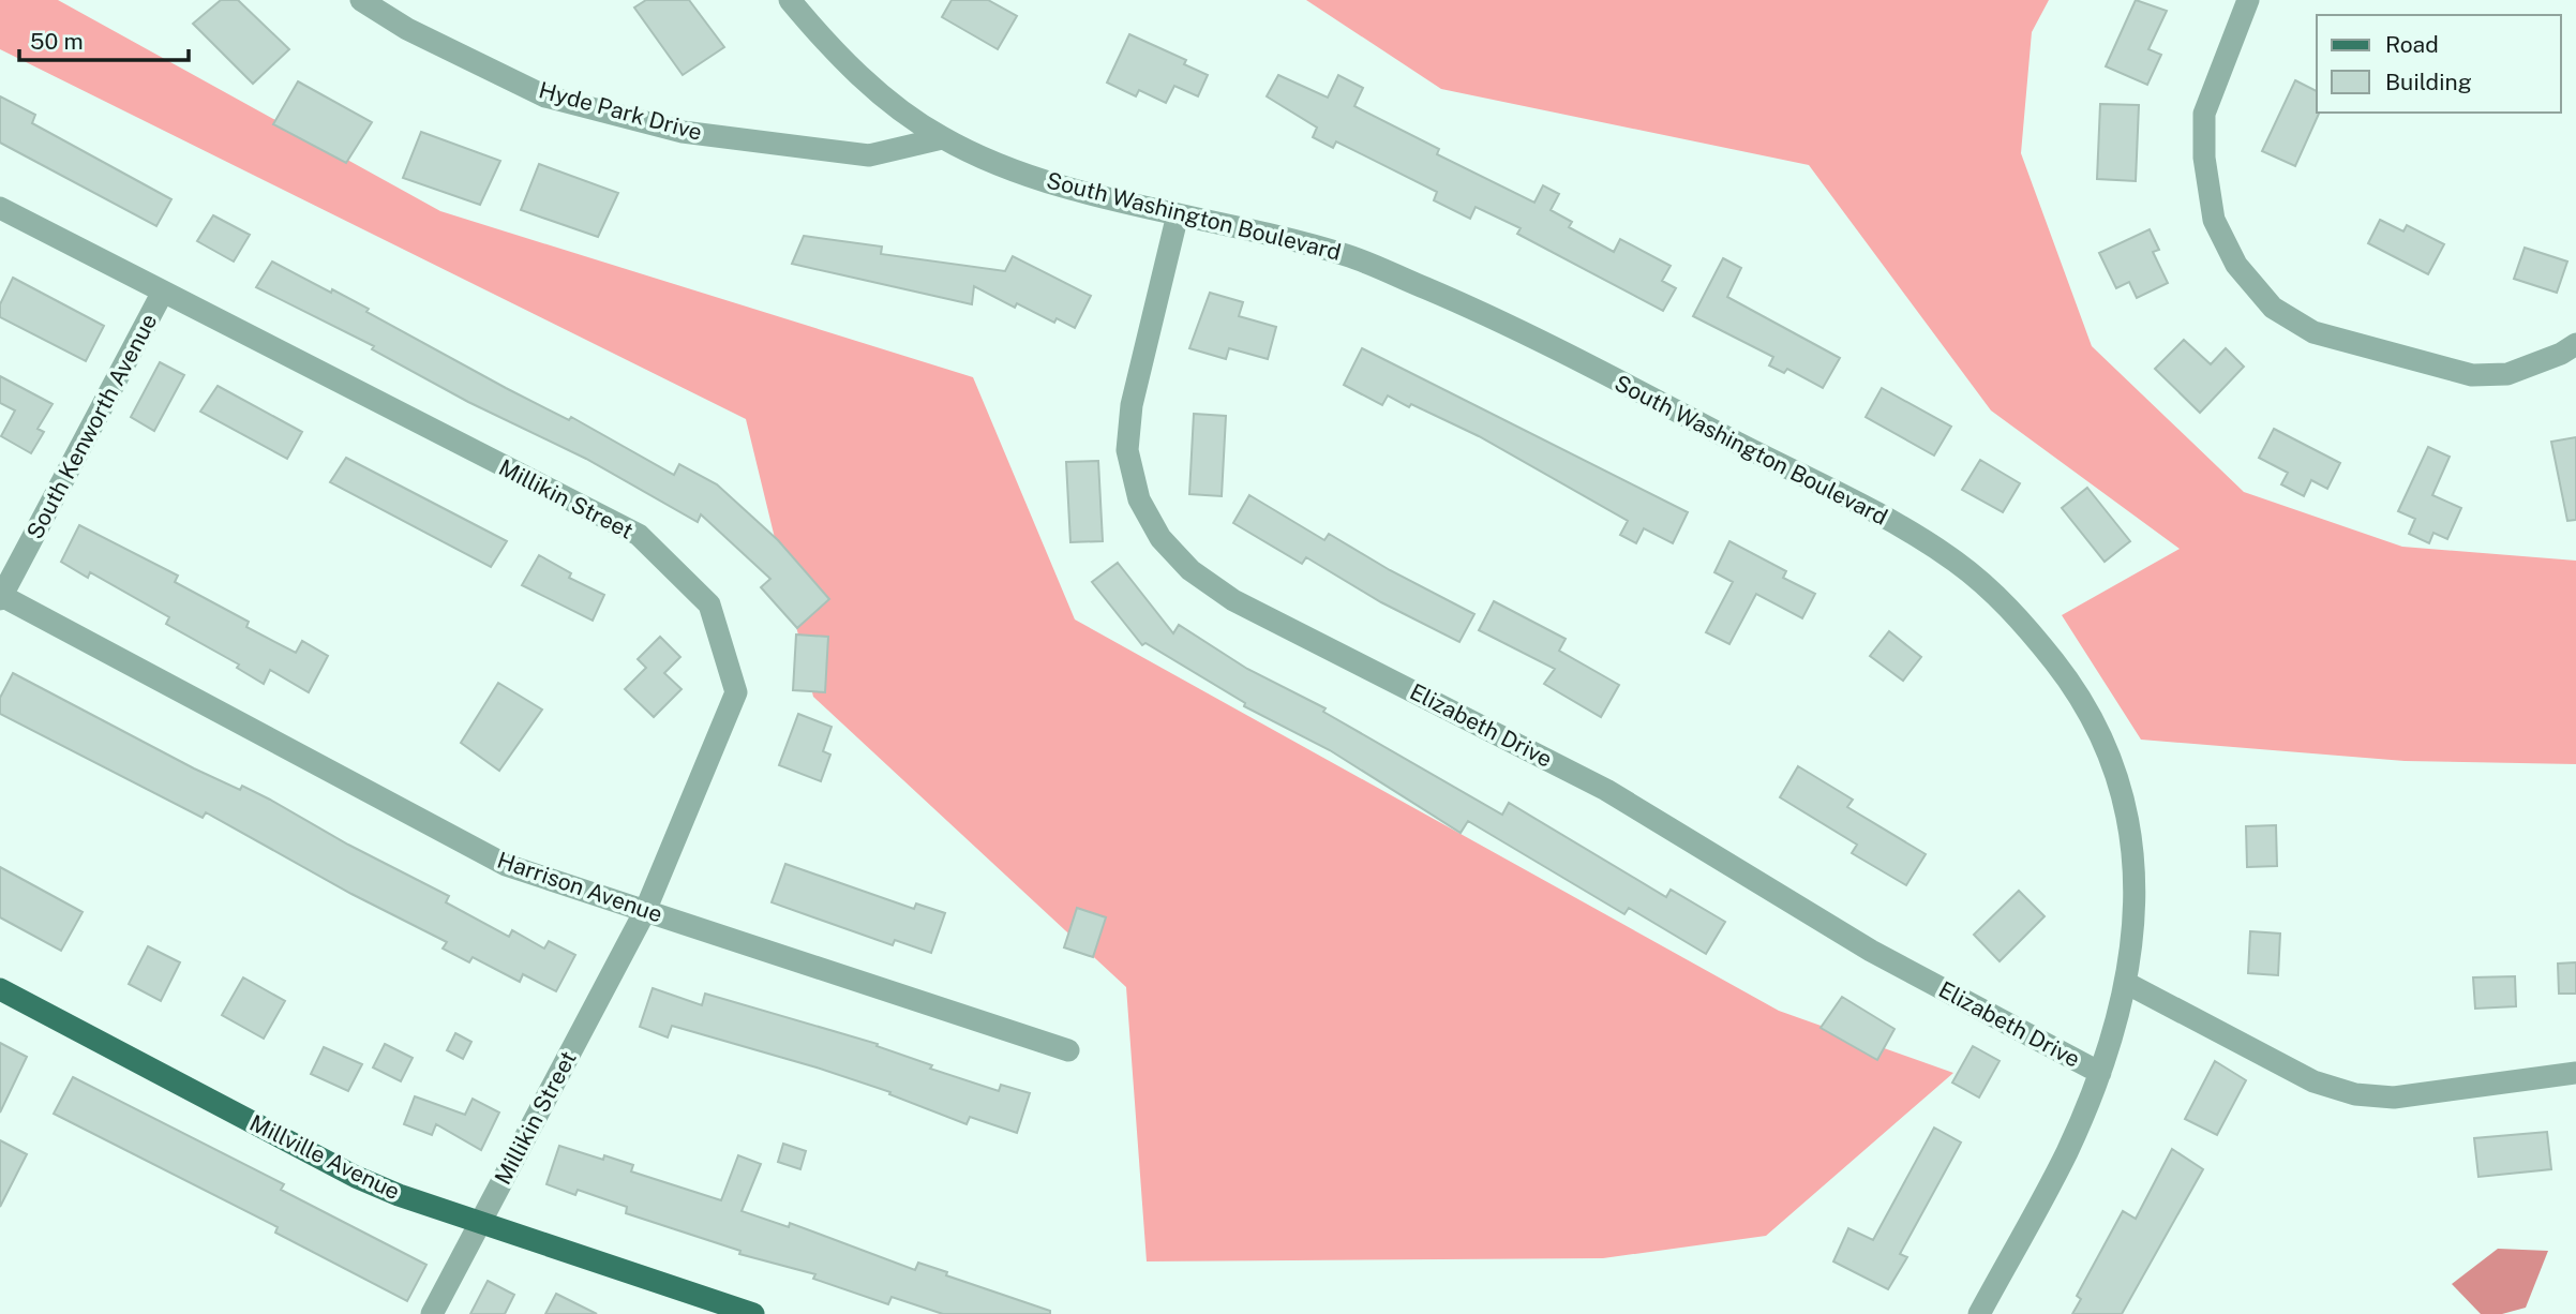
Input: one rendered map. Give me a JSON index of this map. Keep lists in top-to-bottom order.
{
  "streets": {
    "main road": ["Millville Avenue"],
    "street": [
      "Hyde Park Drive",
      "South Washington Boulevard",
      "South Kenworth Avenue",
      "Millikin Street",
      "Elizabeth Drive",
      "Harrison Avenue"
    ]
  },
  "crossings": [
    ["Hyde Park Drive", "South Washington Boulevard"],
    ["South Washington Boulevard", "Elizabeth Drive"],
    ["South Kenworth Avenue", "Millikin Street"],
    ["South Kenworth Avenue", "Harrison Avenue"],
    ["Millikin Street", "Harrison Avenue"],
    ["Millikin Street", "Millville Avenue"]
  ],
  "legend": ["Road", "Building"],
  "scale_bar": "50 m"
}
